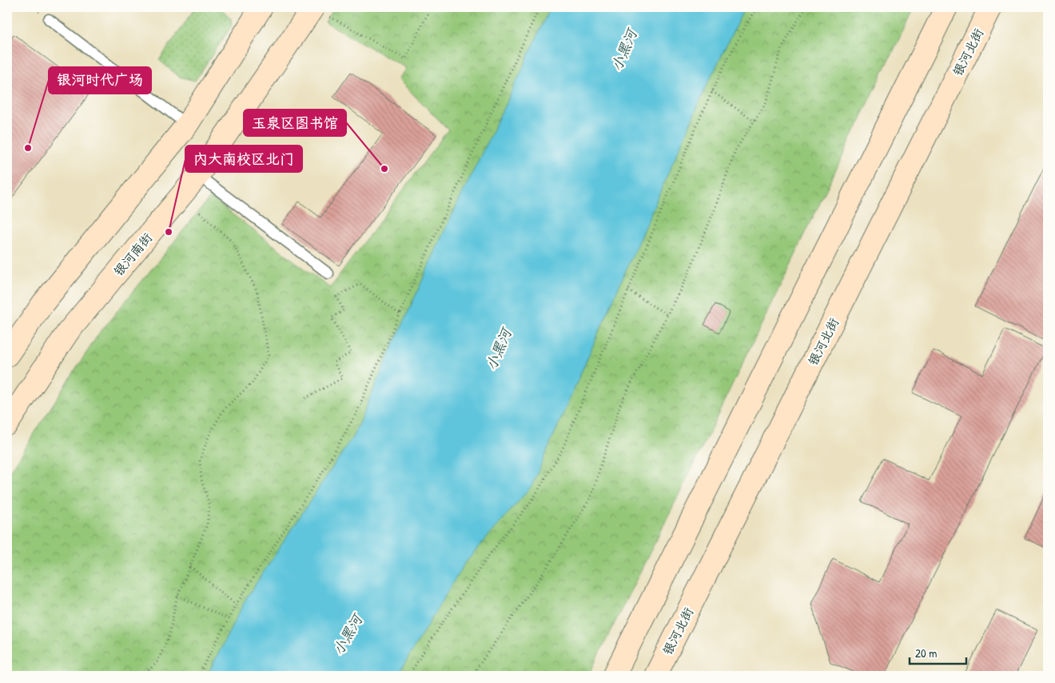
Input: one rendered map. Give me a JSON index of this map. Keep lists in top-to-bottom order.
{
  "streets": {
    "main road": ["银河北街", "银河南街"]
  },
  "water": ["小黑河"],
  "places": ["银河时代广场", "玉泉区图书馆", "内大南校区北门"],
  "scale_bar": "20 m"
}
